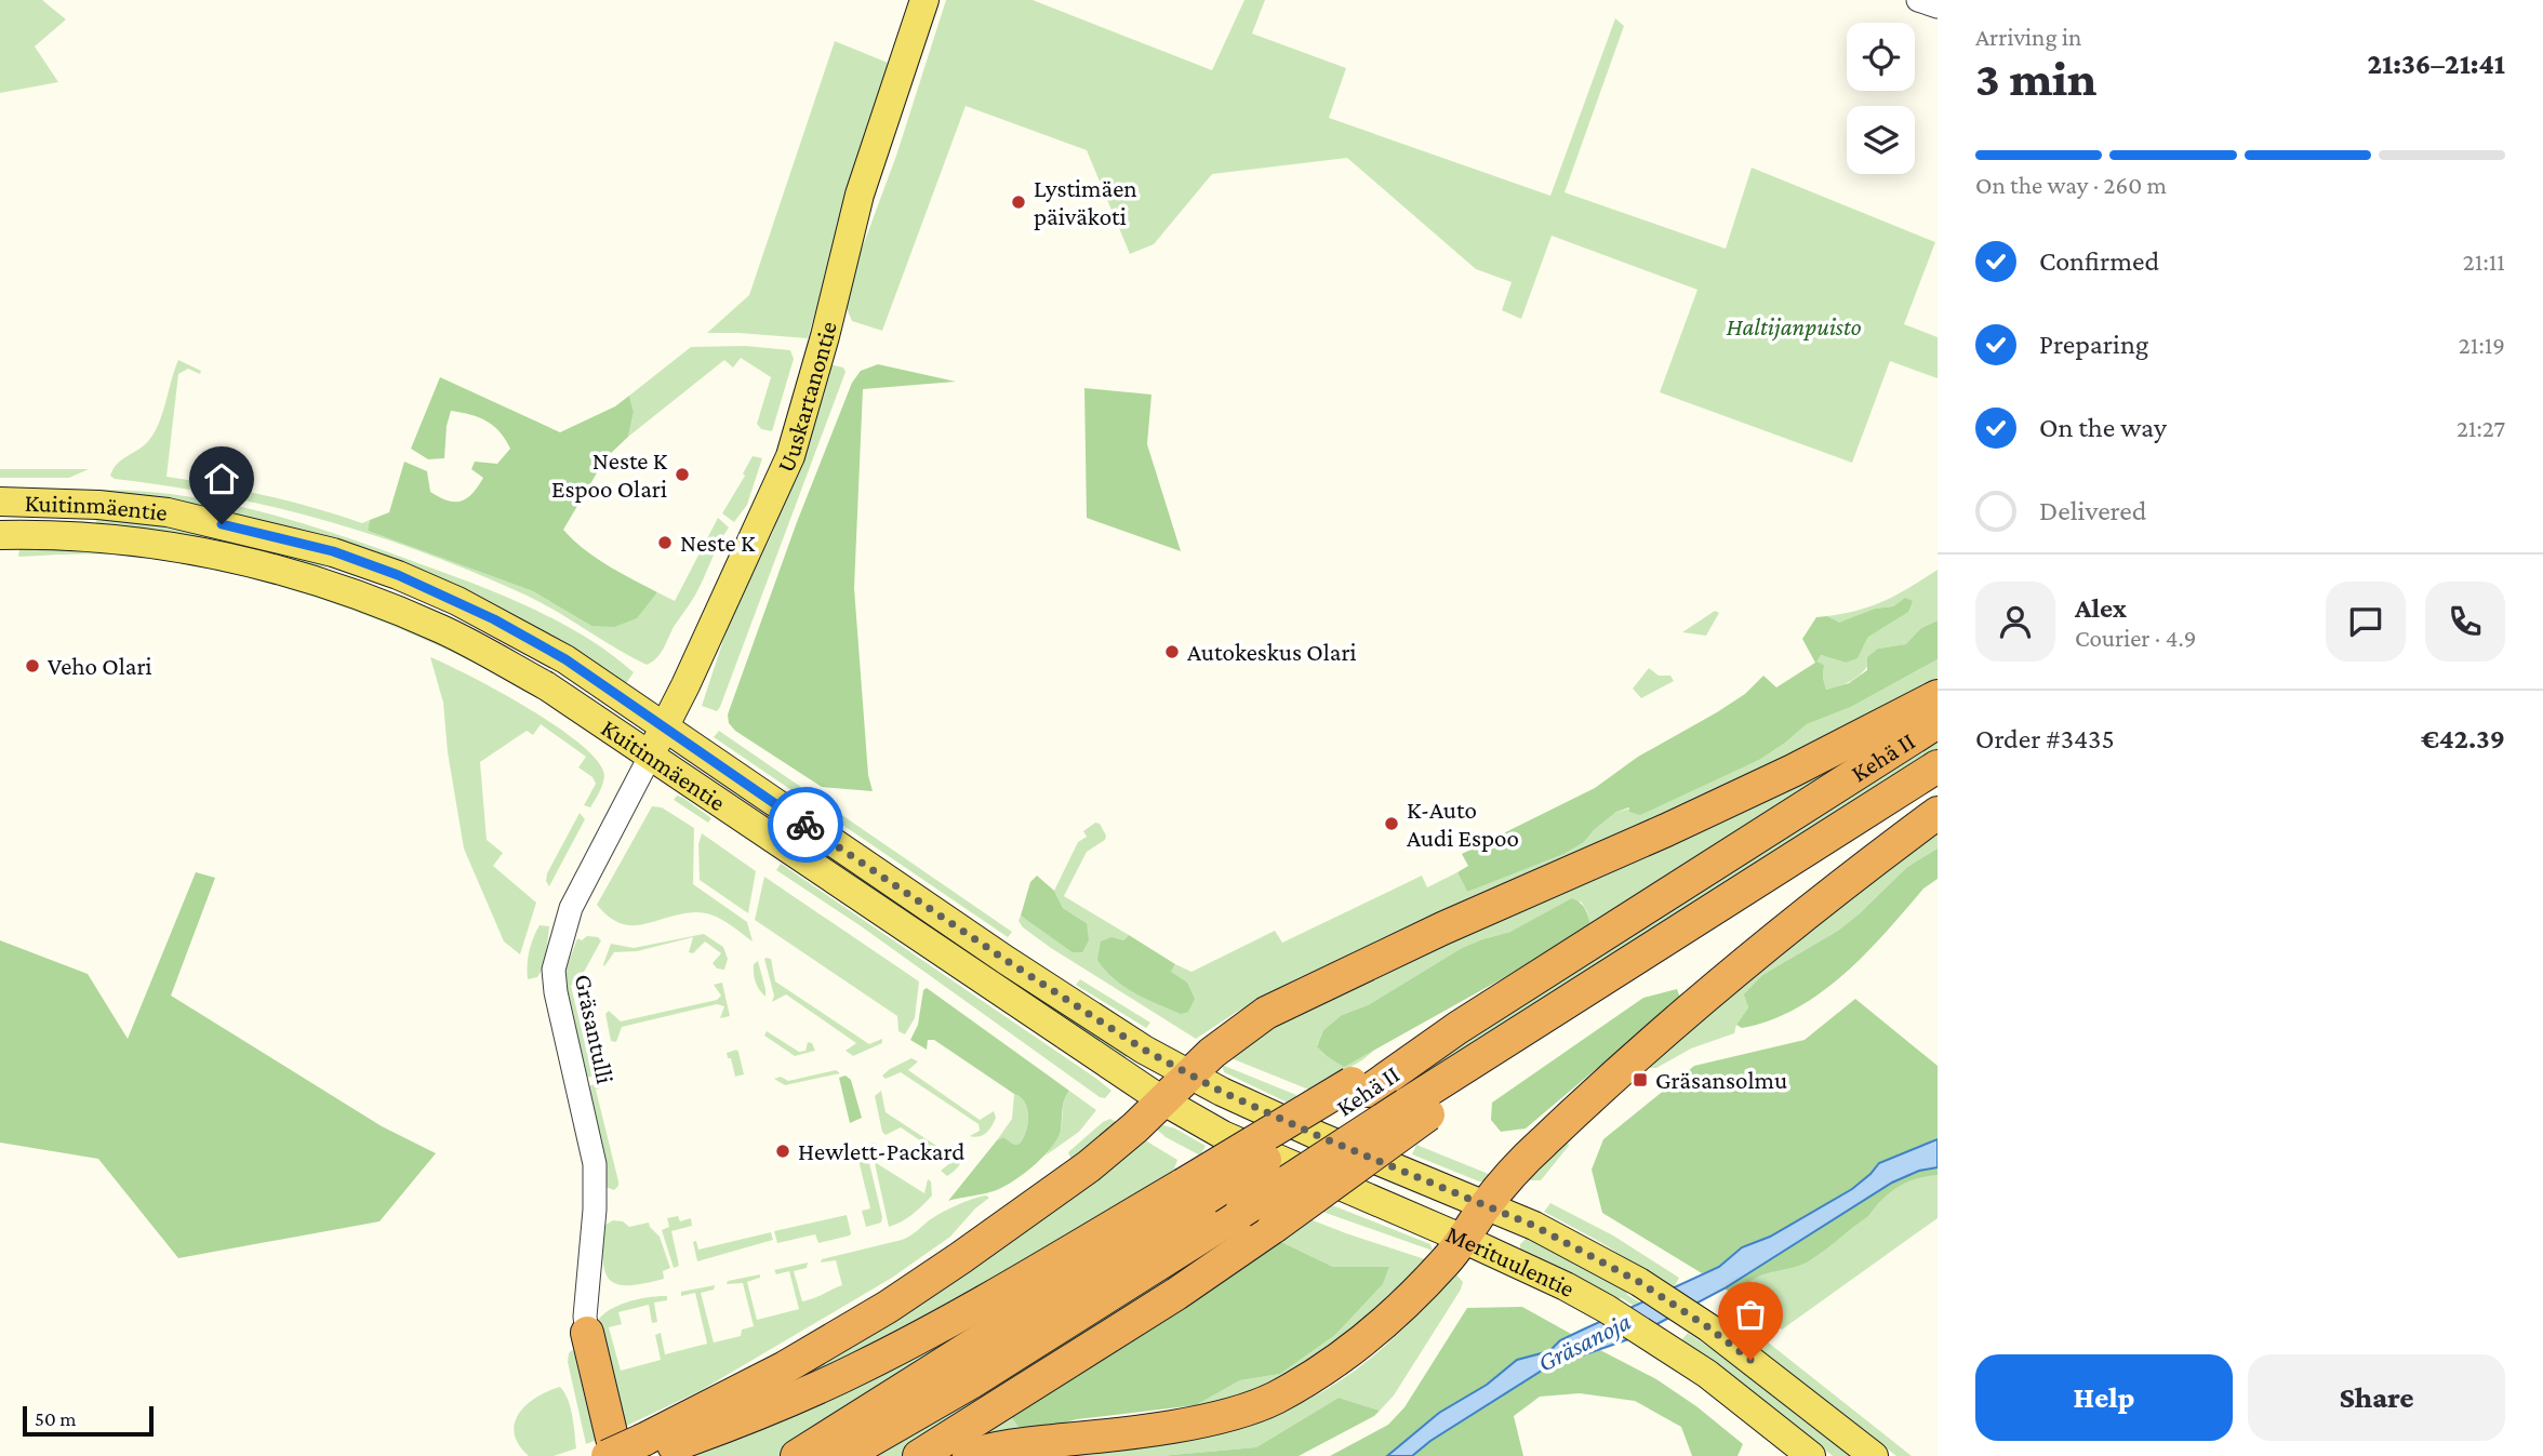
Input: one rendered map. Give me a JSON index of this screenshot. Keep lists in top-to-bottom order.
{
  "streets": {
    "highway": ["Kehä II"],
    "main road": ["Uuskartanontie", "Kuitinmäentie", "Merituulentie"],
    "street": ["Gräsantulli"]
  },
  "crossings": [
    ["Uuskartanontie", "Kuitinmäentie"],
    ["Uuskartanontie", "Gräsantulli"],
    ["Kuitinmäentie", "Gräsantulli"],
    ["Kuitinmäentie", "Merituulentie"]
  ],
  "water": ["Gräsanoja"],
  "parks": ["Haltijanpuisto"],
  "places": {
    "other": [
      "Lystimäen päiväkoti",
      "Neste K Espoo Olari",
      "Neste K",
      "Autokeskus Olari",
      "Veho Olari",
      "K-Auto Audi Espoo",
      "Hewlett-Packard"
    ],
    "transit": ["Gräsansolmu"]
  },
  "scale_bar": "50 m",
  "page": {
    "heading": ["3 min", "Arriving in", "21:36–21:41"],
    "panel": [
      "Alex",
      "Courier · 4.9",
      "Order #3435",
      "€42.39"
    ],
    "bar": "On the way · 260 m",
    "list": [
      ["Confirmed", "21:11"],
      ["Preparing", "21:19"],
      ["On the way", "21:27"],
      "Delivered"
    ],
    "buttons": ["Help", "Share"],
    "scale": "50 m"
  }
}
